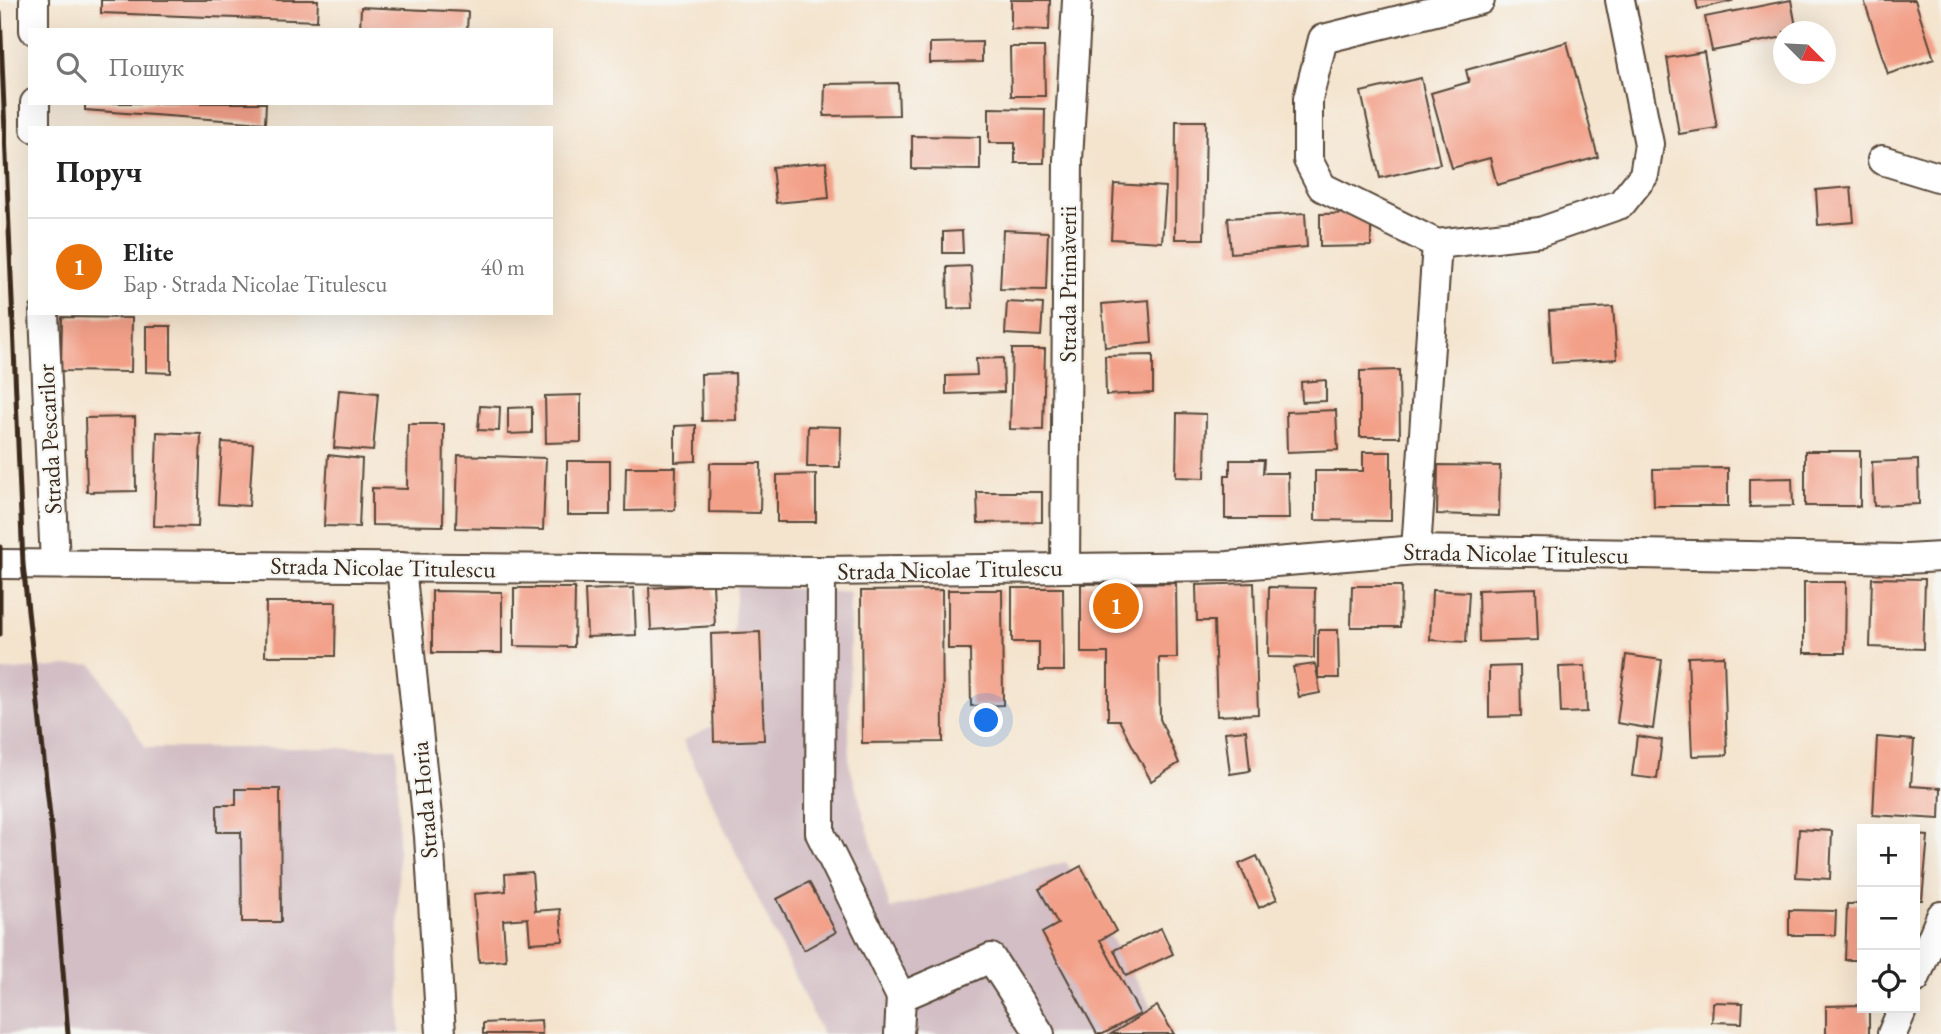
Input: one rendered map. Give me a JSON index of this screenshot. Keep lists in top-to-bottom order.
{
  "streets": {
    "street": [
      "Strada Primăverii",
      "Strada Pescarilor",
      "Strada Nicolae Titulescu",
      "Strada Horia"
    ]
  },
  "crossings": [
    ["Strada Primăverii", "Strada Nicolae Titulescu"],
    ["Strada Pescarilor", "Strada Nicolae Titulescu"],
    ["Strada Nicolae Titulescu", "Strada Horia"]
  ],
  "north": "bottom right",
  "page": {
    "search": "Пошук",
    "heading": "Поруч",
    "list": [
      {
        "mark": "1",
        "name": "Elite",
        "note": "Бар · Strada Nicolae Titulescu",
        "value": "40 m"
      }
    ],
    "pins": "1",
    "map_buttons": ["+", "−"]
  }
}
